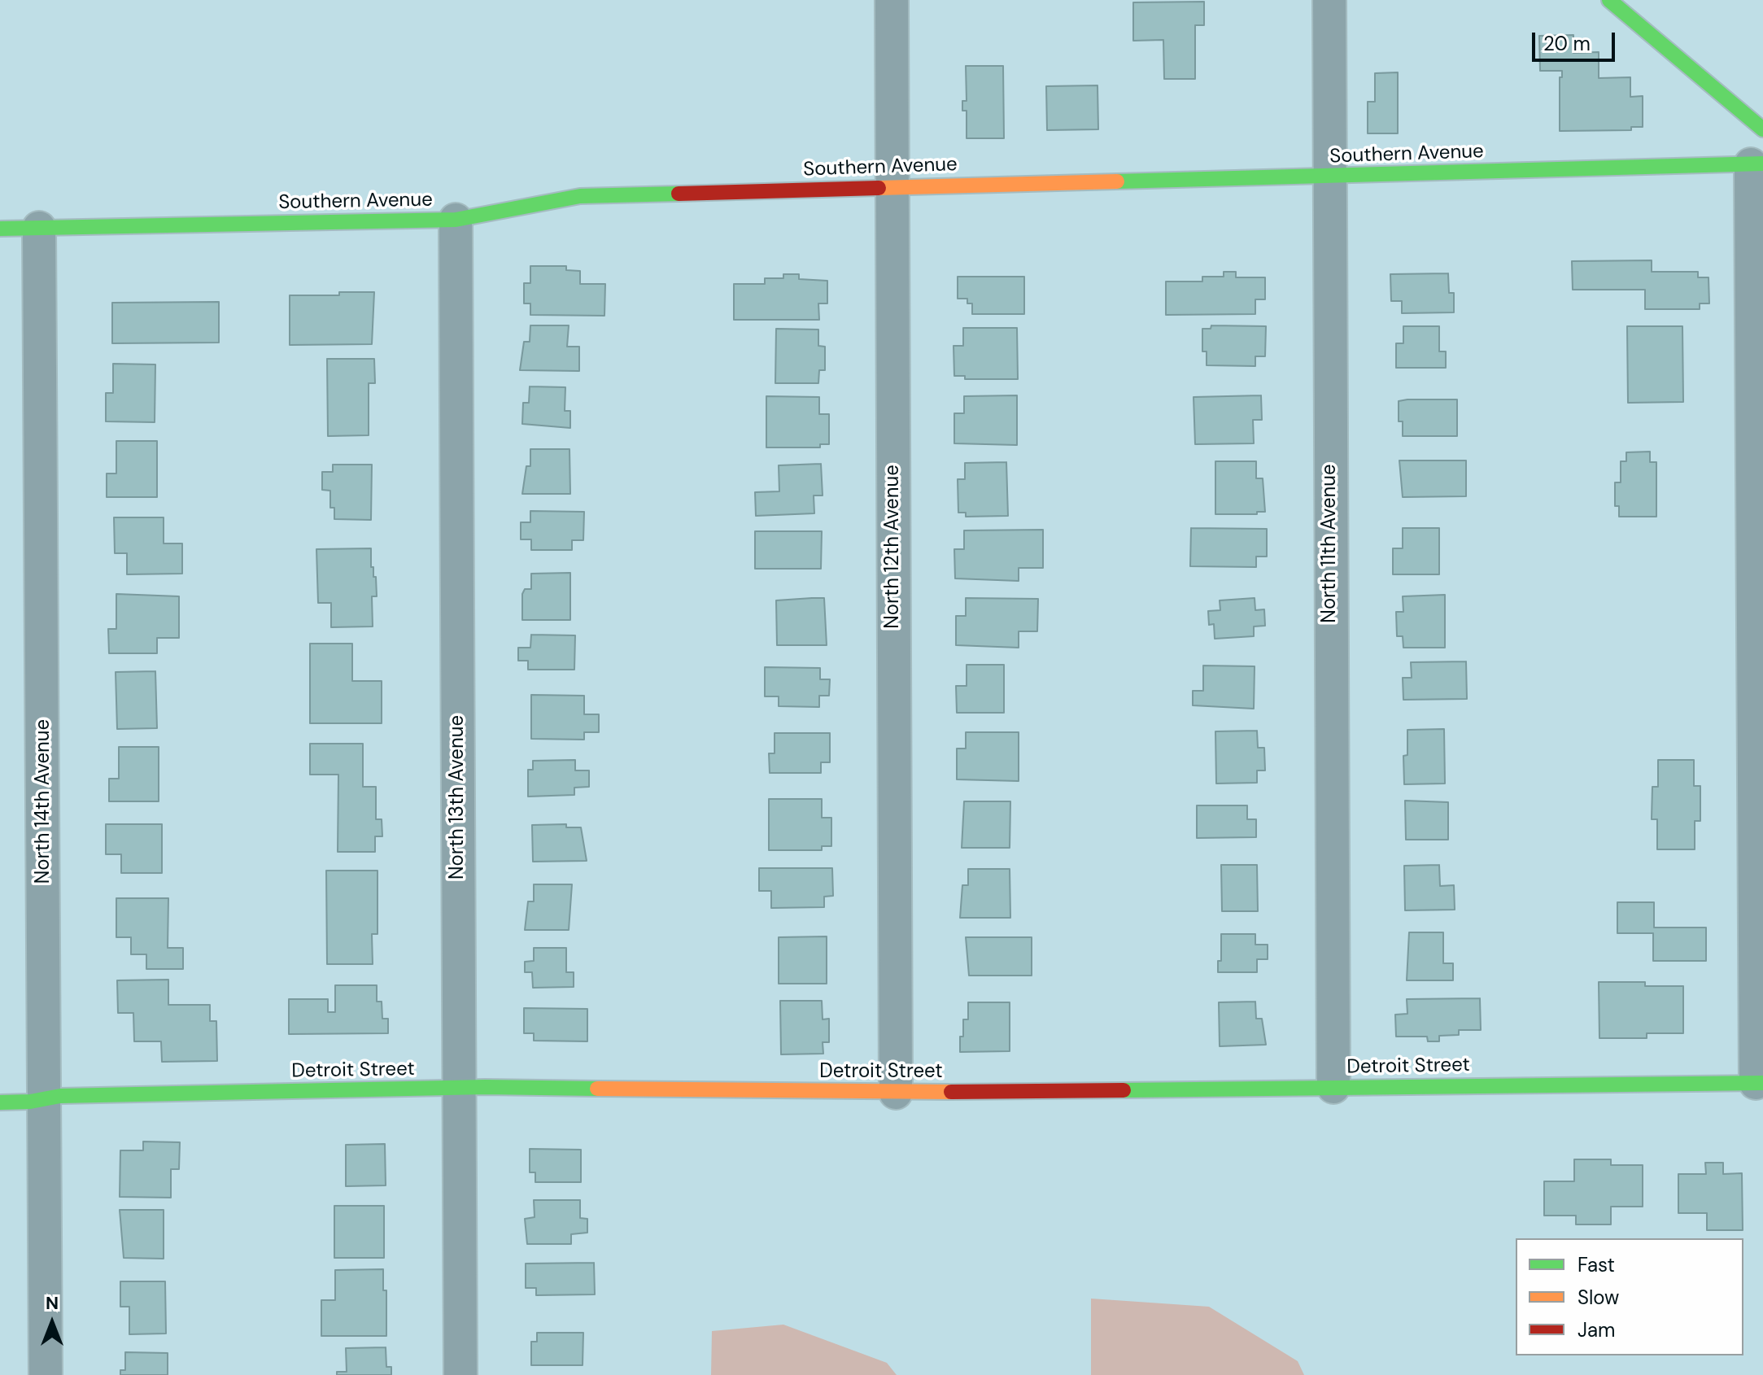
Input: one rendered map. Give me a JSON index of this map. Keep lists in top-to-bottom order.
{
  "streets": {
    "street": [
      "Southern Avenue",
      "North 11th Avenue",
      "North 12th Avenue",
      "North 13th Avenue",
      "North 14th Avenue",
      "Detroit Street"
    ]
  },
  "crossings": [
    ["Southern Avenue", "North 11th Avenue"],
    ["Southern Avenue", "North 12th Avenue"],
    ["Southern Avenue", "North 13th Avenue"],
    ["Southern Avenue", "North 14th Avenue"],
    ["North 11th Avenue", "Detroit Street"],
    ["North 12th Avenue", "Detroit Street"],
    ["North 13th Avenue", "Detroit Street"],
    ["North 14th Avenue", "Detroit Street"]
  ],
  "legend": ["Fast", "Slow", "Jam"],
  "scale_bar": "20 m",
  "north": "top"
}
